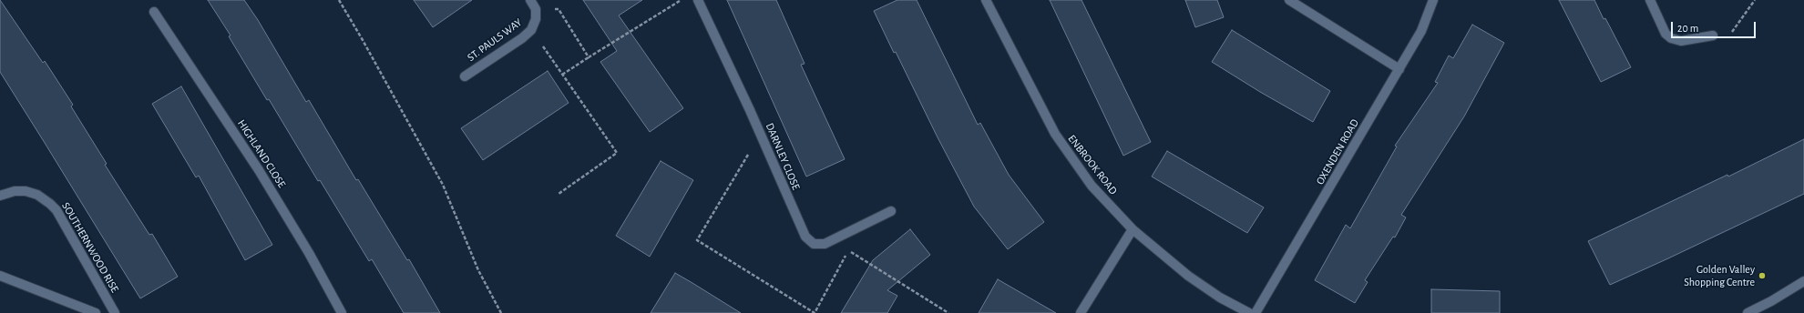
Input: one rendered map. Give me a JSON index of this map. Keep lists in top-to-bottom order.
{
  "streets": {
    "street": [
      "ST. PAULS WAY",
      "OXENDEN ROAD",
      "HIGHLAND CLOSE",
      "DARNLEY CLOSE",
      "ENBROOK ROAD",
      "SOUTHERNWOOD RISE"
    ]
  },
  "places": ["Golden Valley Shopping Centre"],
  "scale_bar": "20 m"
}
